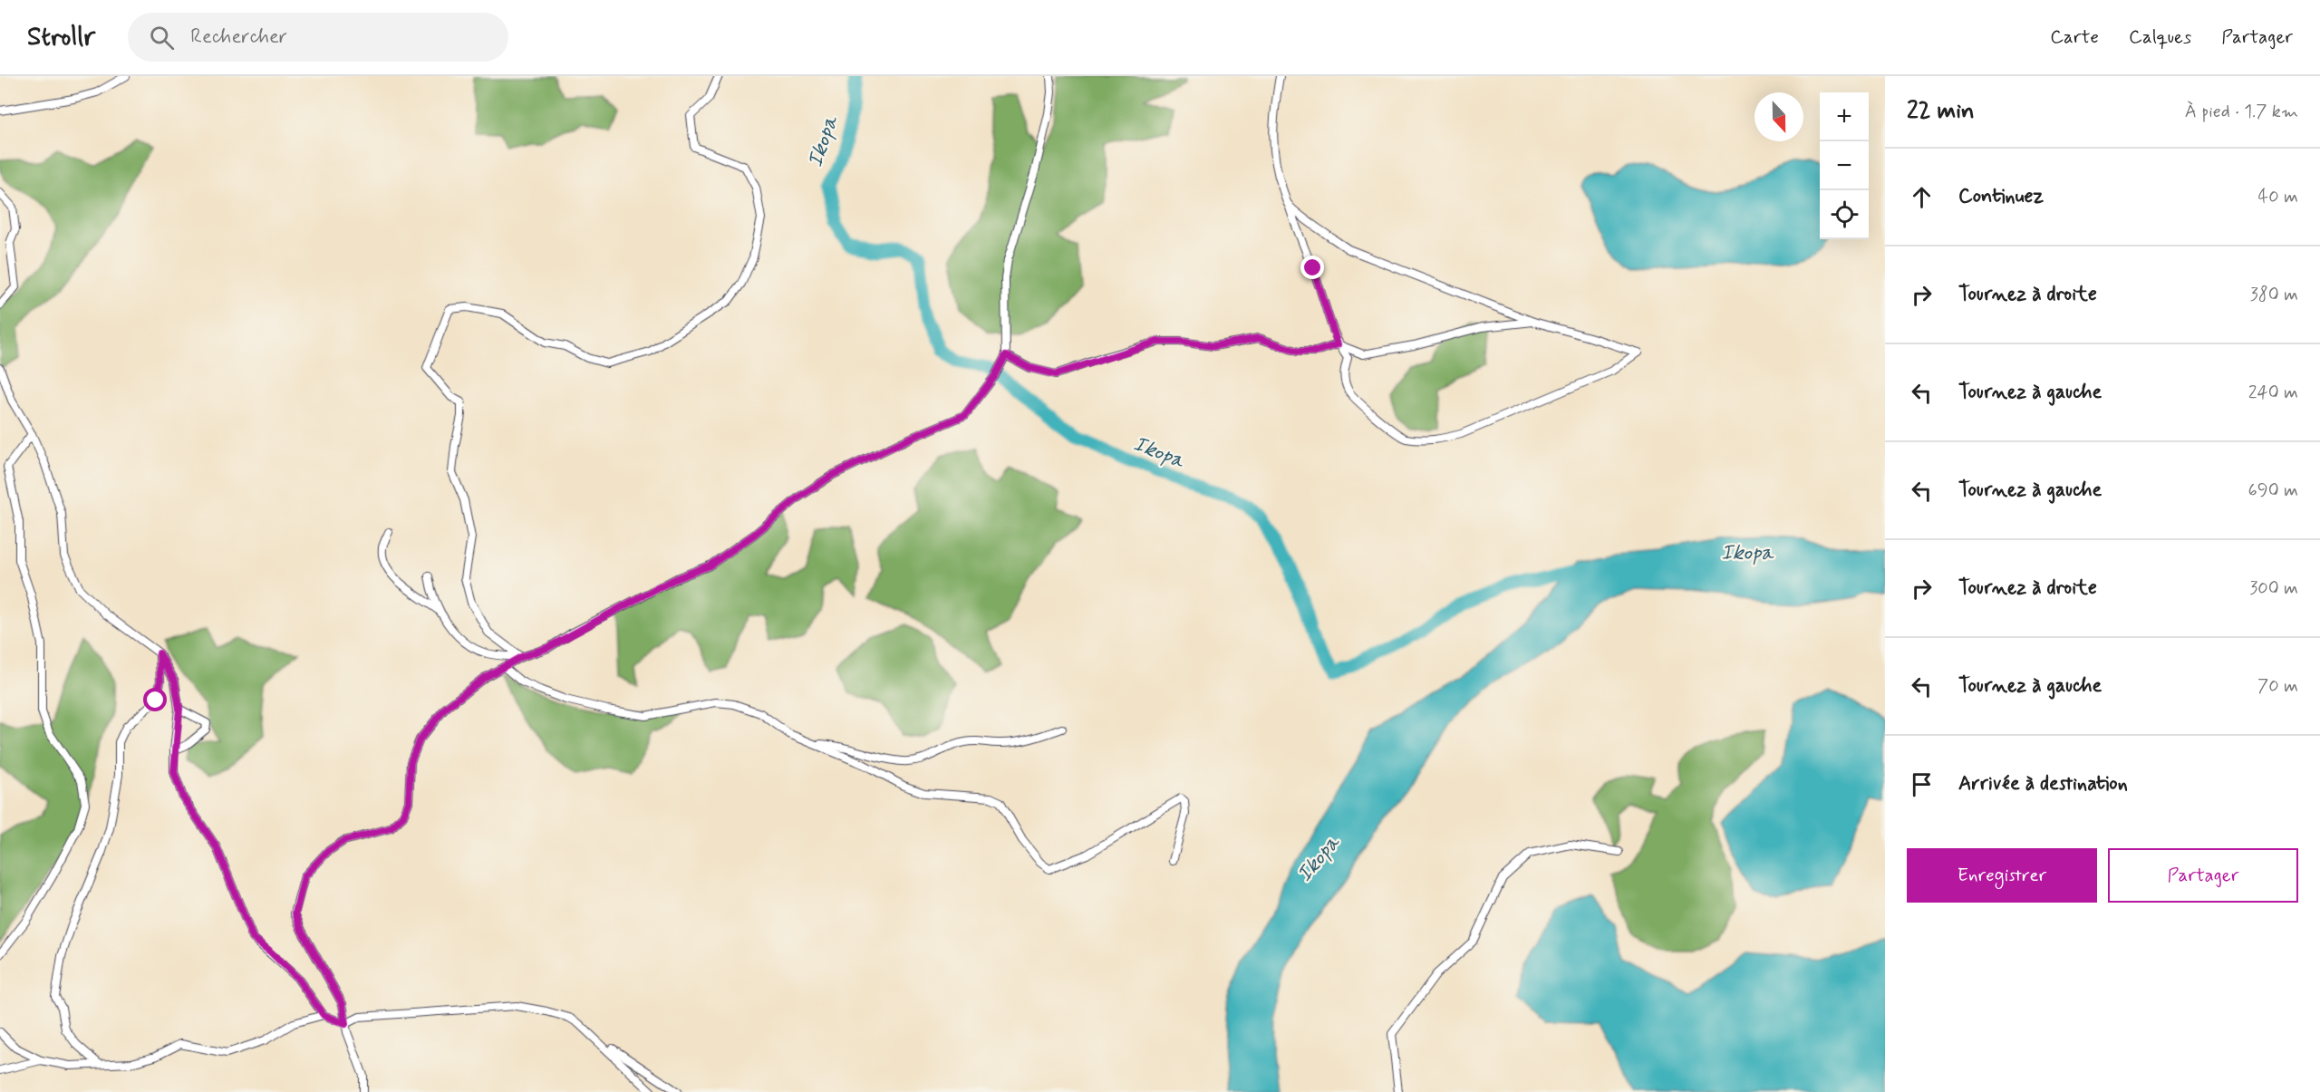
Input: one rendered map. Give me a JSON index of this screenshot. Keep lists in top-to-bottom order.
{
  "water": ["Ikopa"],
  "north": "bottom",
  "page": {
    "header": "Strollr",
    "search": "Rechercher",
    "nav": ["Carte", "Calques", "Partager"],
    "heading": ["22 min", "À pied · 1.7 km"],
    "map_buttons": ["+", "−"],
    "list": [
      ["Continuez", "40 m"],
      ["Tournez à droite", "380 m"],
      ["Tournez à gauche", "240 m"],
      ["Tournez à gauche", "690 m"],
      ["Tournez à droite", "300 m"],
      ["Tournez à gauche", "70 m"],
      "Arrivée à destination"
    ],
    "buttons": ["Enregistrer", "Partager"]
  }
}
